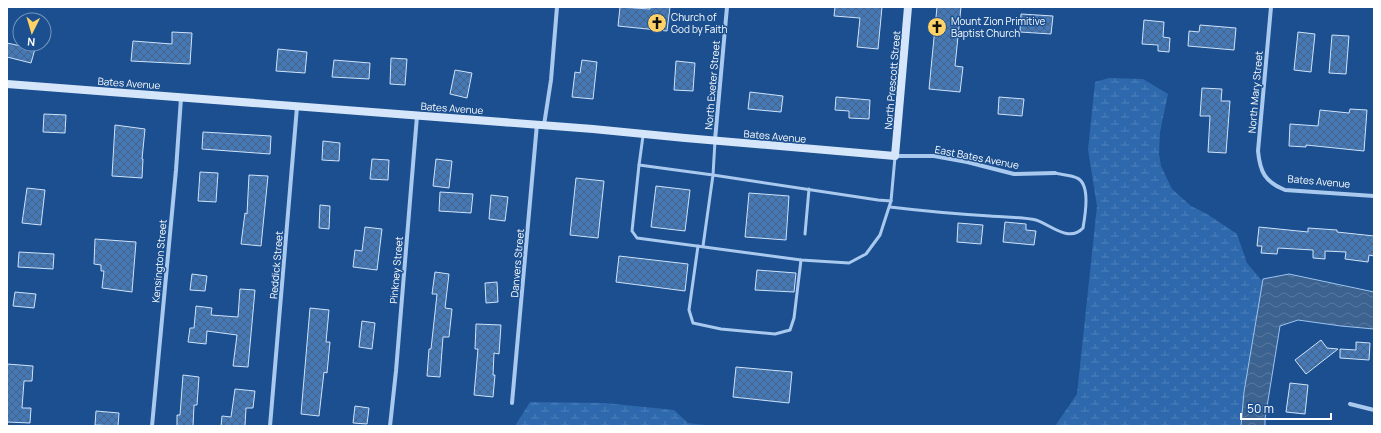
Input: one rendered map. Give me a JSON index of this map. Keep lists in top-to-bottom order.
{
  "streets": {
    "street": [
      "North Prescott Street",
      "Bates Avenue",
      "North Exeter Street",
      "North Mary Street",
      "East Bates Avenue",
      "Kensington Street",
      "Danvers Street",
      "Reddick Street",
      "Pinkney Street"
    ]
  },
  "crossings": [
    ["North Prescott Street", "Bates Avenue"],
    ["North Prescott Street", "East Bates Avenue"],
    ["Bates Avenue", "North Exeter Street"],
    ["Bates Avenue", "North Mary Street"],
    ["Bates Avenue", "East Bates Avenue"],
    ["Bates Avenue", "Kensington Street"],
    ["Bates Avenue", "Danvers Street"],
    ["Bates Avenue", "Reddick Street"],
    ["Bates Avenue", "Pinkney Street"]
  ],
  "places": {
    "church": ["Church of God by Faith", "Mount Zion Primitive Baptist Church"]
  },
  "scale_bar": "50 m",
  "north": "bottom"
}
